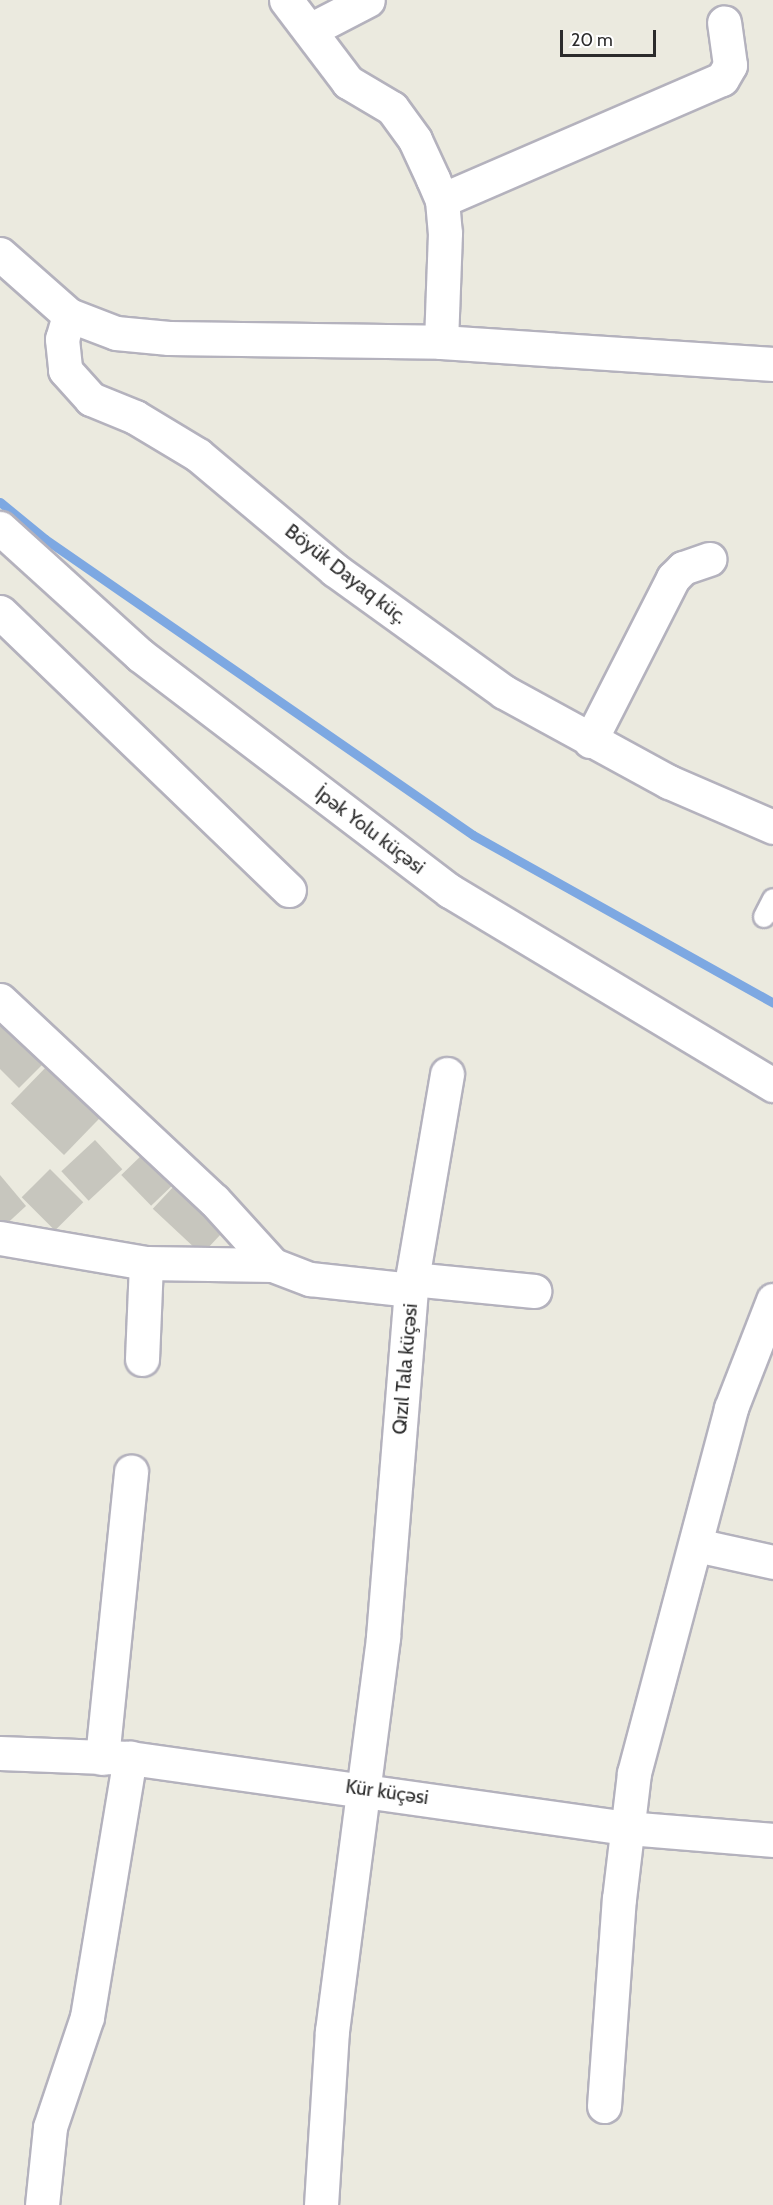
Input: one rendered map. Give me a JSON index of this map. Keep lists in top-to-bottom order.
{
  "streets": {
    "street": [
      "Böyük Dayaq küç.",
      "İpək Yolu küçəsi",
      "Qızıl Tala küçəsi",
      "Kür küçəsi"
    ]
  },
  "crossings": [
    ["Qızıl Tala küçəsi", "Kür küçəsi"]
  ],
  "scale_bar": "20 m"
}
